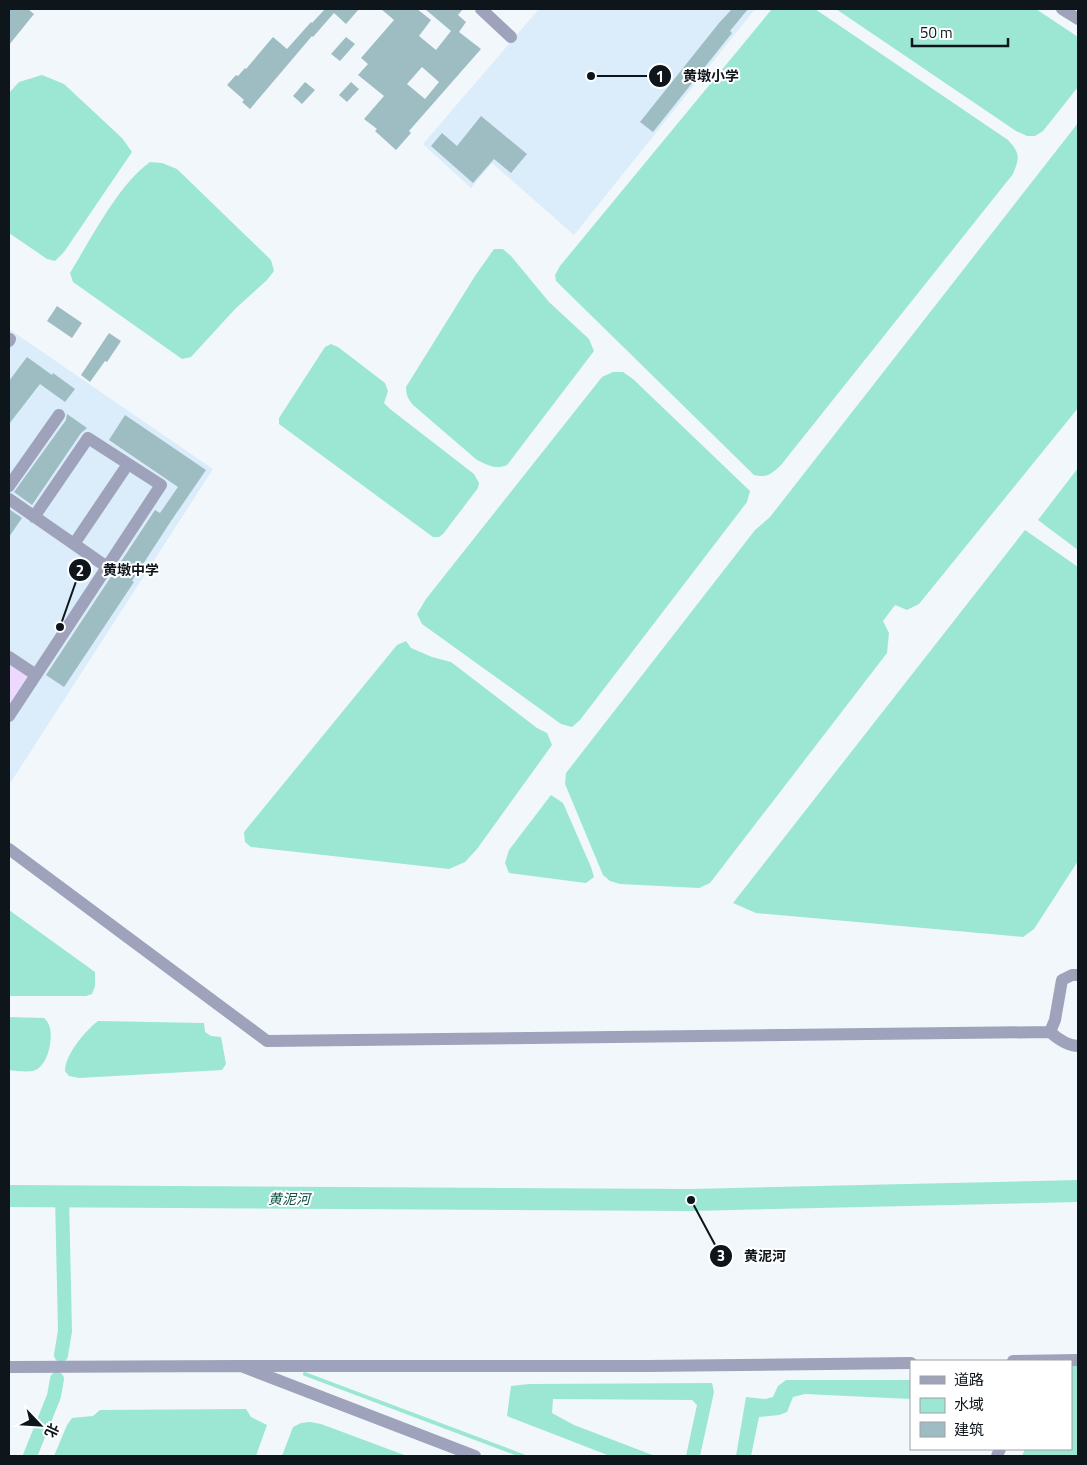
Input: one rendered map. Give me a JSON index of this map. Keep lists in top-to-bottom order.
{
  "water": ["黄泥河"],
  "places": ["黄墩小学", "黄墩中学", "黄泥河"],
  "legend": ["道路", "水域", "建筑"],
  "scale_bar": "50 m",
  "north": "bottom right"
}
